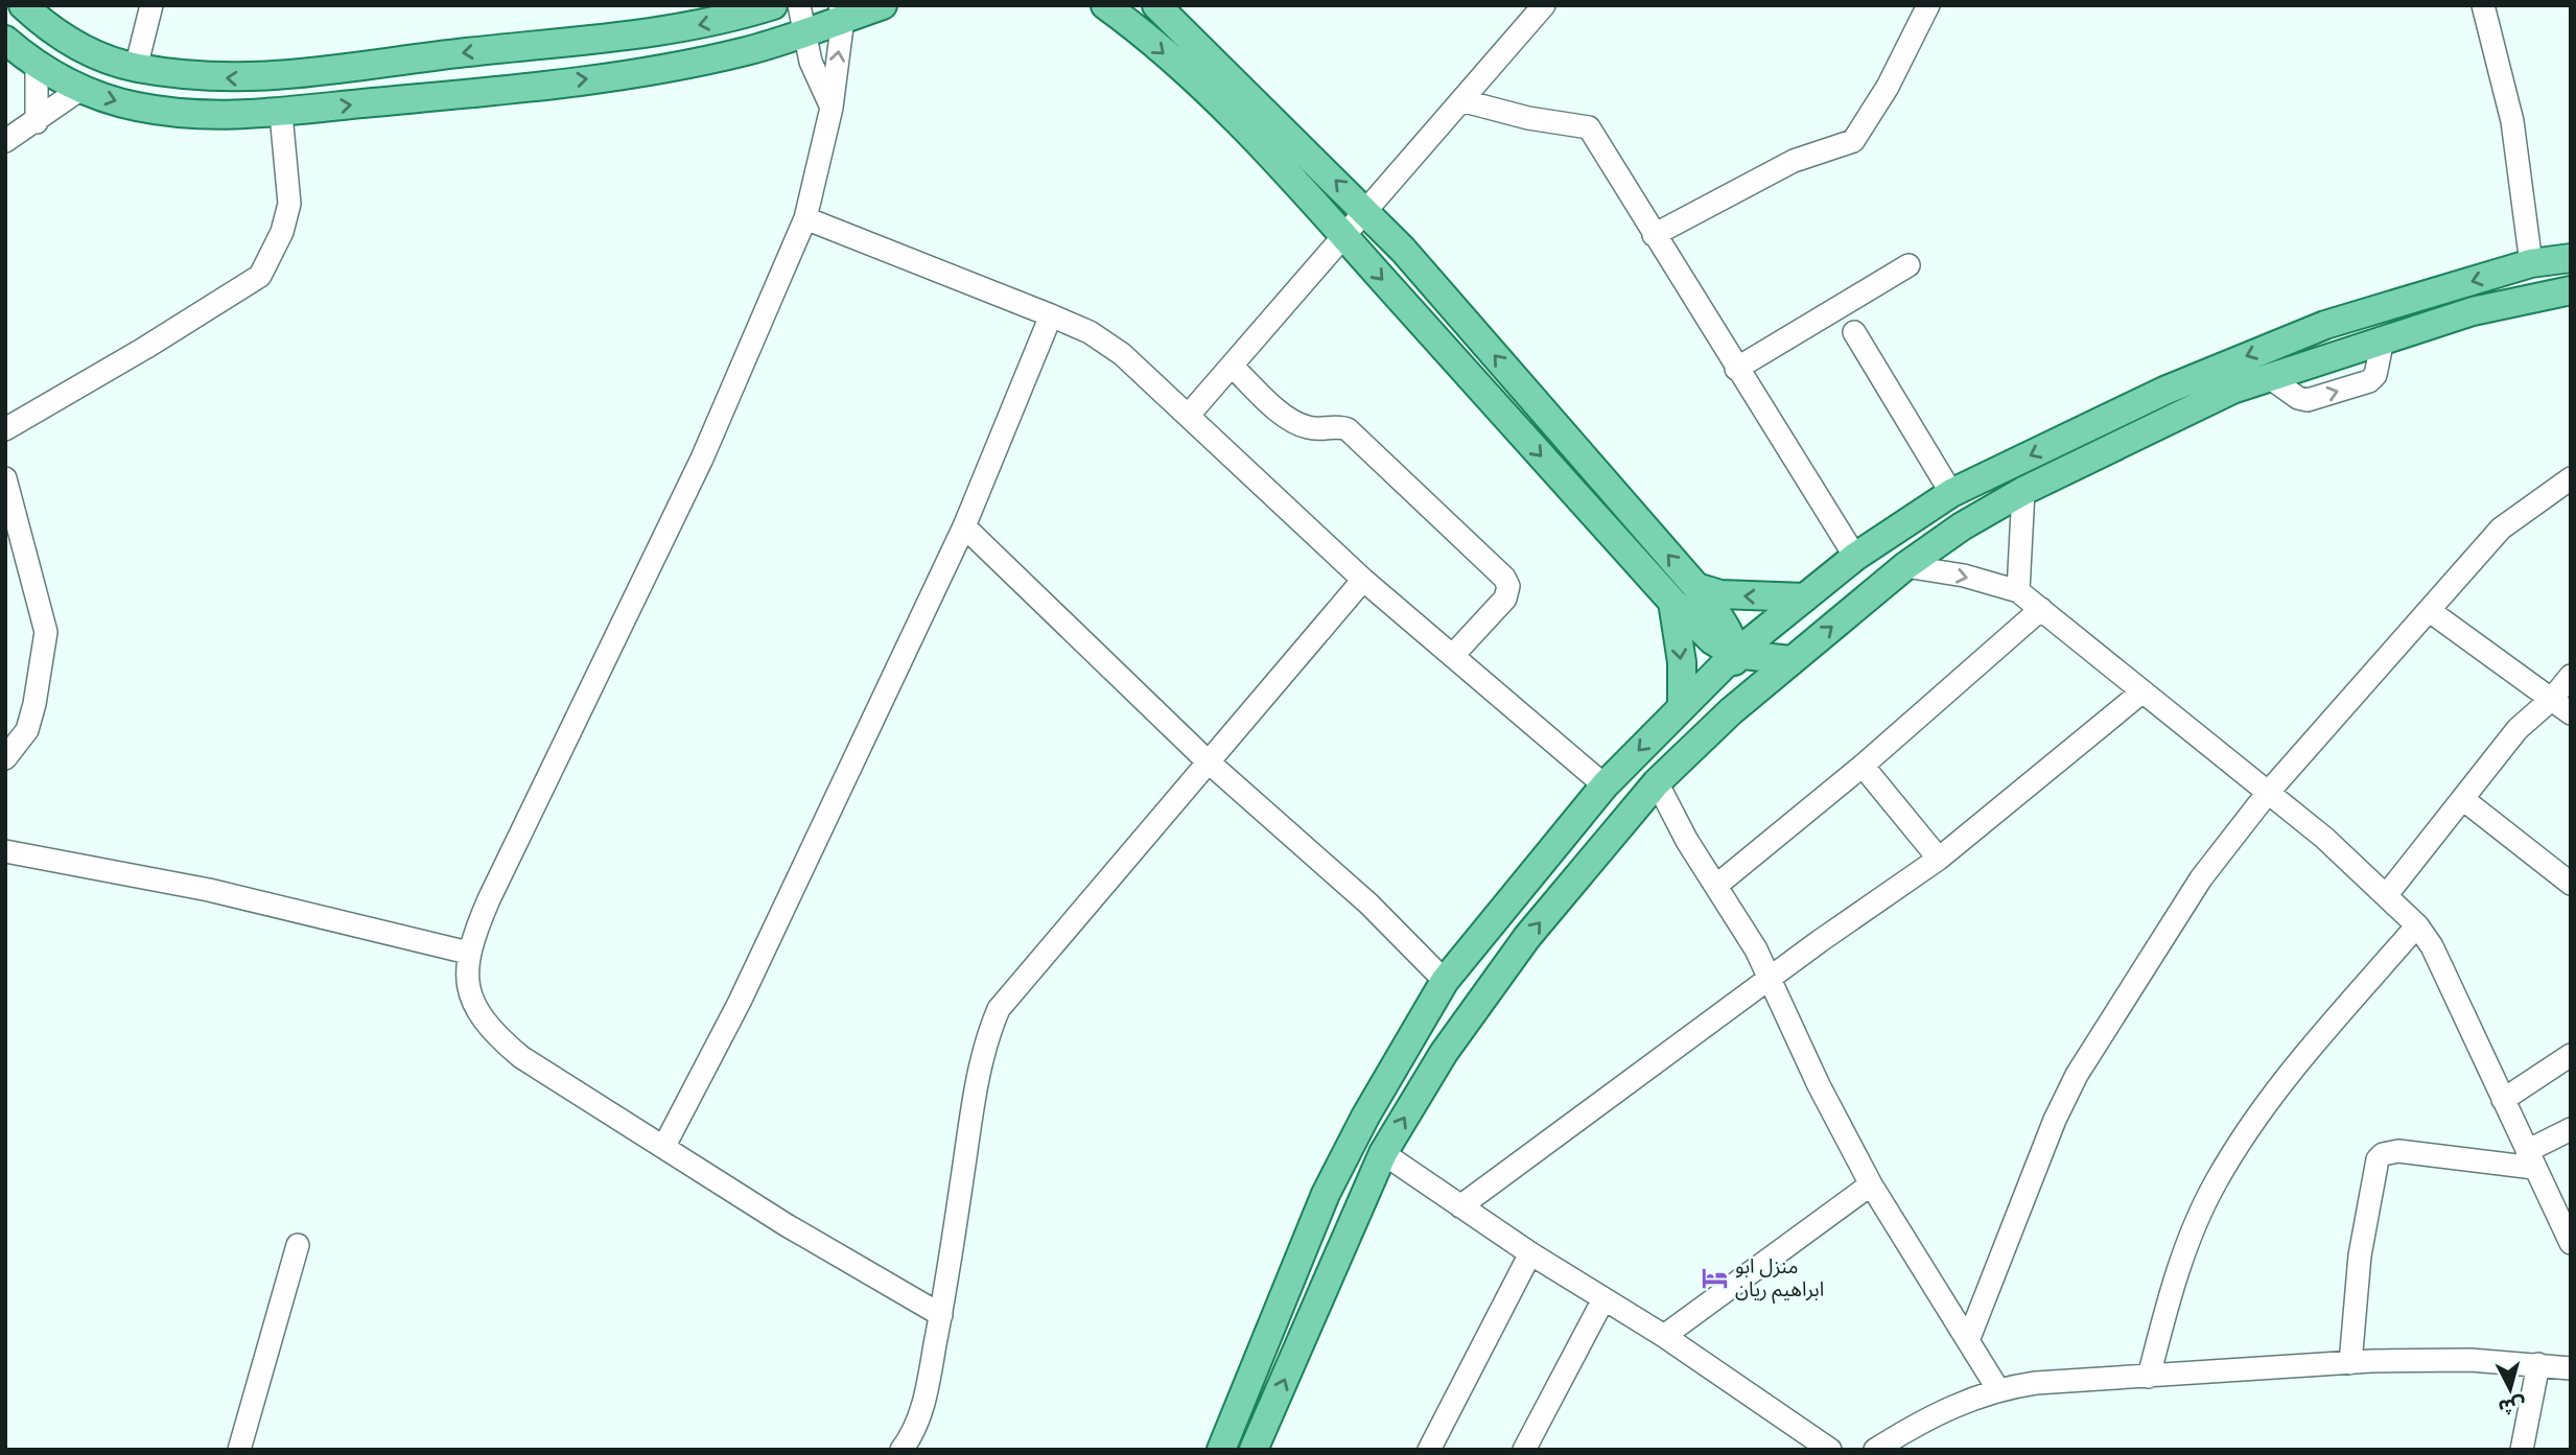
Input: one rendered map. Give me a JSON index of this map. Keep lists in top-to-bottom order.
{
  "places": {
    "hotel": ["منزل ابو ابراهيم ريان"]
  },
  "north": "bottom"
}
